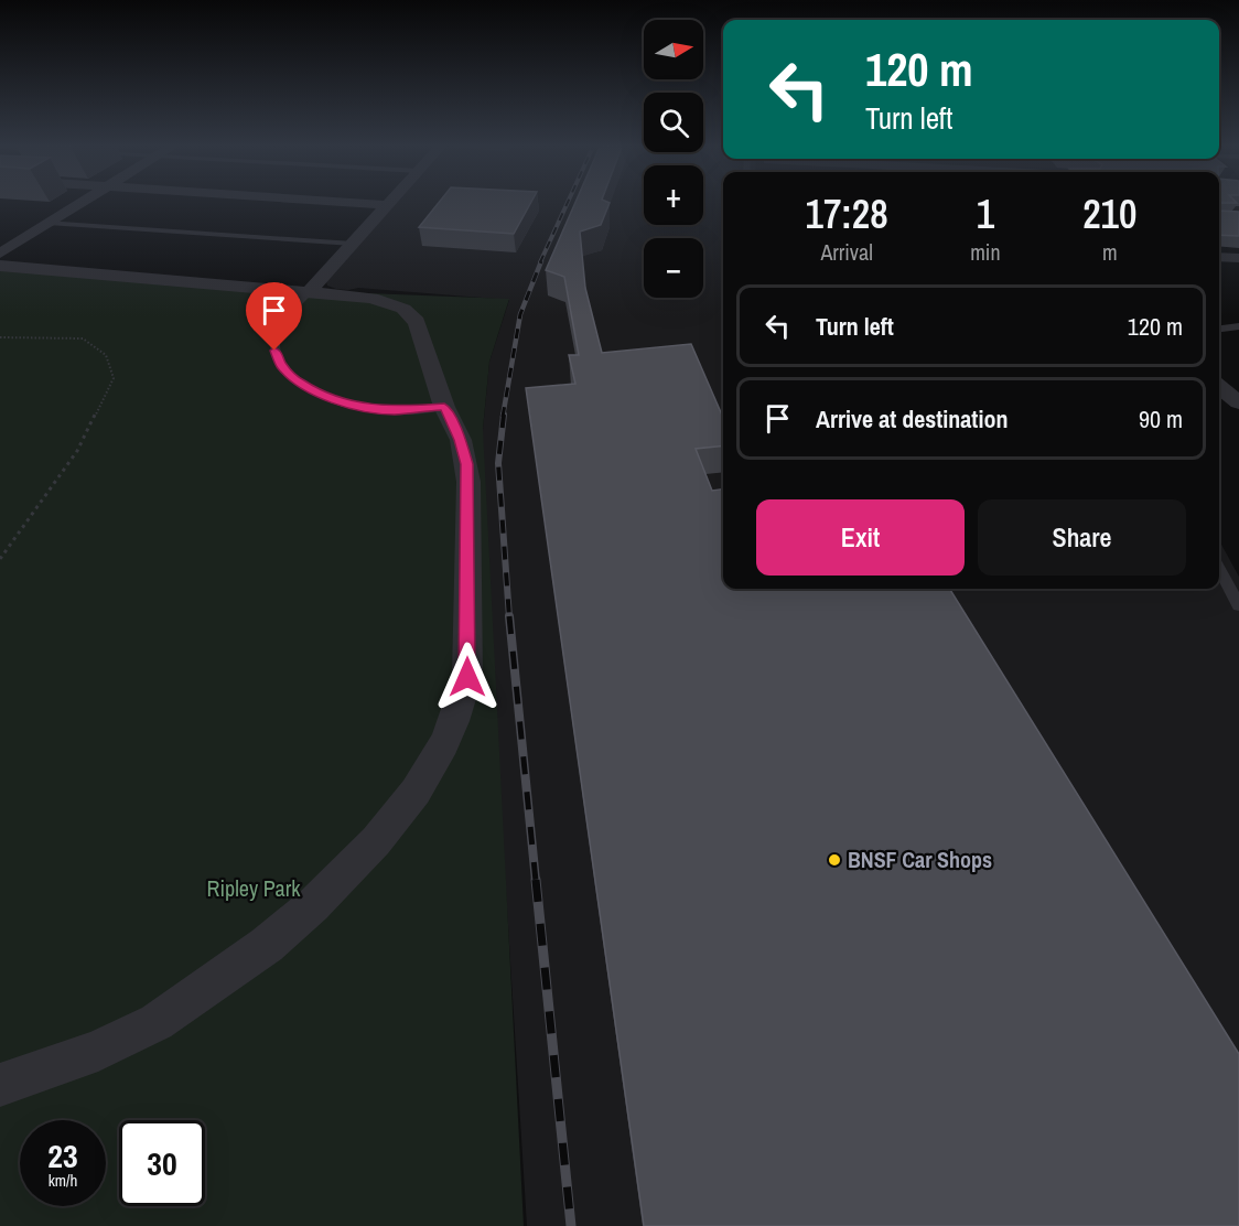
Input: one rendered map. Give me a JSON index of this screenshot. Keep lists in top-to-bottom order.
{
  "parks": ["Ripley Park"],
  "places": ["BNSF Car Shops"],
  "north": "right",
  "page": {
    "map_buttons": ["+", "−"],
    "turn": ["120 m", "Turn left"],
    "eta": [
      "17:28",
      "Arrival",
      "1",
      "min",
      "210",
      "m"
    ],
    "list": [
      {
        "name": "Turn left",
        "value": "120 m"
      },
      {
        "name": "Arrive at destination",
        "value": "90 m"
      }
    ],
    "buttons": ["Exit", "Share"],
    "speed": "23 km/h",
    "limit": "30"
  }
}
